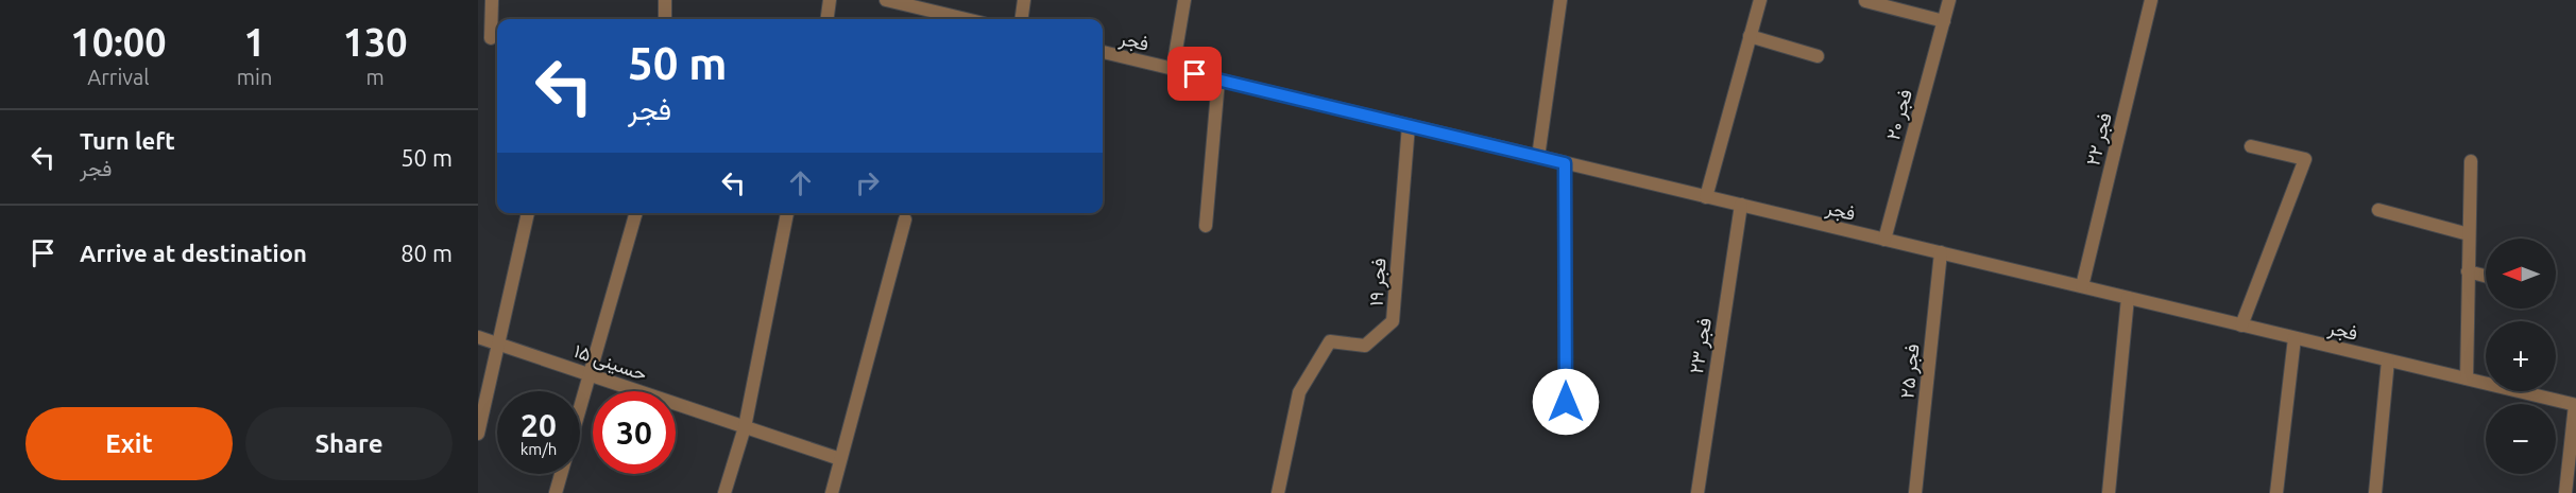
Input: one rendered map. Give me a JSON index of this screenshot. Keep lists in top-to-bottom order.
{
  "streets": {
    "street": [
      "فجر",
      "فجر ۲۰",
      "فجر ۲۲",
      "فجر ۱۹",
      "فجر ۲۳",
      "حسینی ۱۵",
      "فجر ۲۵"
    ]
  },
  "crossings": [
    ["فجر", "فجر ۲۰"],
    ["فجر", "فجر ۲۲"],
    ["فجر", "فجر ۱۹"],
    ["فجر", "فجر ۲۳"],
    ["فجر", "فجر ۲۵"]
  ],
  "north": "left",
  "page": {
    "eta": [
      "10:00",
      "Arrival",
      "1",
      "min",
      "130",
      "m"
    ],
    "turn": ["50 m", "فجر"],
    "list": [
      {
        "name": "Turn left",
        "note": "فجر",
        "value": "50 m"
      },
      {
        "name": "Arrive at destination",
        "value": "80 m"
      }
    ],
    "map_buttons": ["+", "−"],
    "speed": "20 km/h",
    "limit": "30",
    "buttons": ["Exit", "Share"]
  }
}
